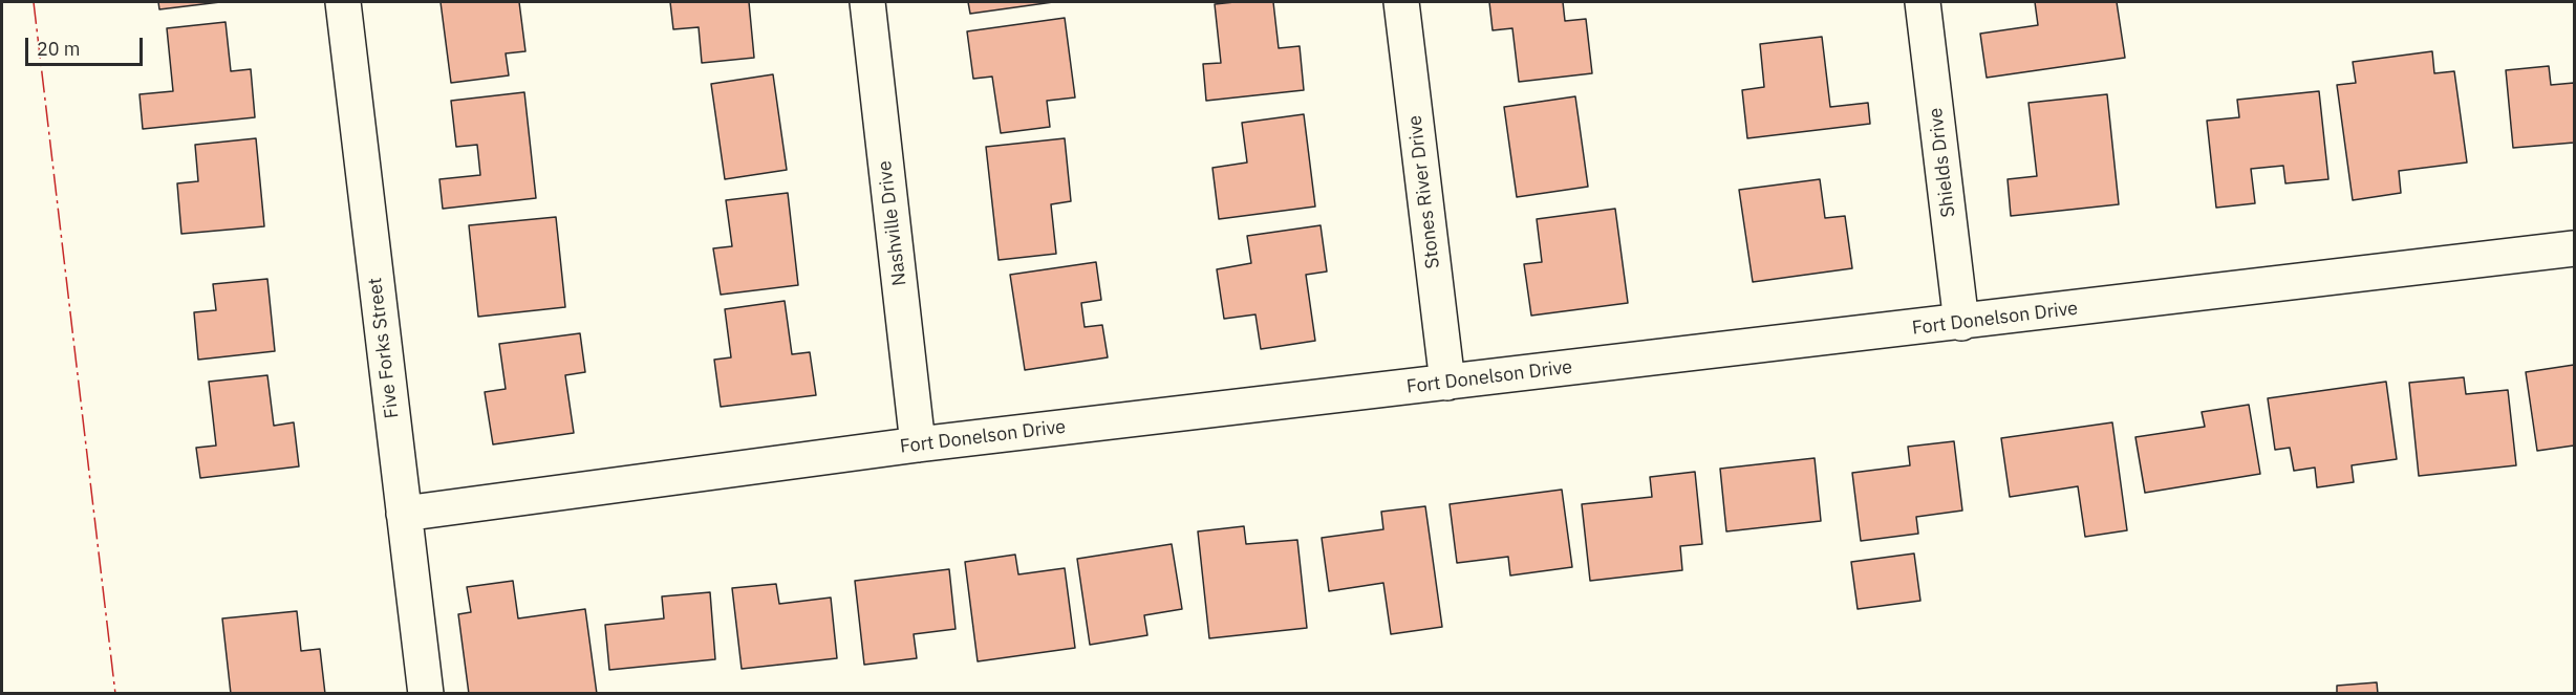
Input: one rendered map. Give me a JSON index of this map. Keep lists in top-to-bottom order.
{
  "streets": {
    "street": [
      "Shields Drive",
      "Stones River Drive",
      "Nashville Drive",
      "Fort Donelson Drive",
      "Five Forks Street"
    ]
  },
  "crossings": [
    ["Shields Drive", "Fort Donelson Drive"],
    ["Stones River Drive", "Fort Donelson Drive"],
    ["Nashville Drive", "Fort Donelson Drive"],
    ["Fort Donelson Drive", "Five Forks Street"]
  ],
  "scale_bar": "20 m"
}
